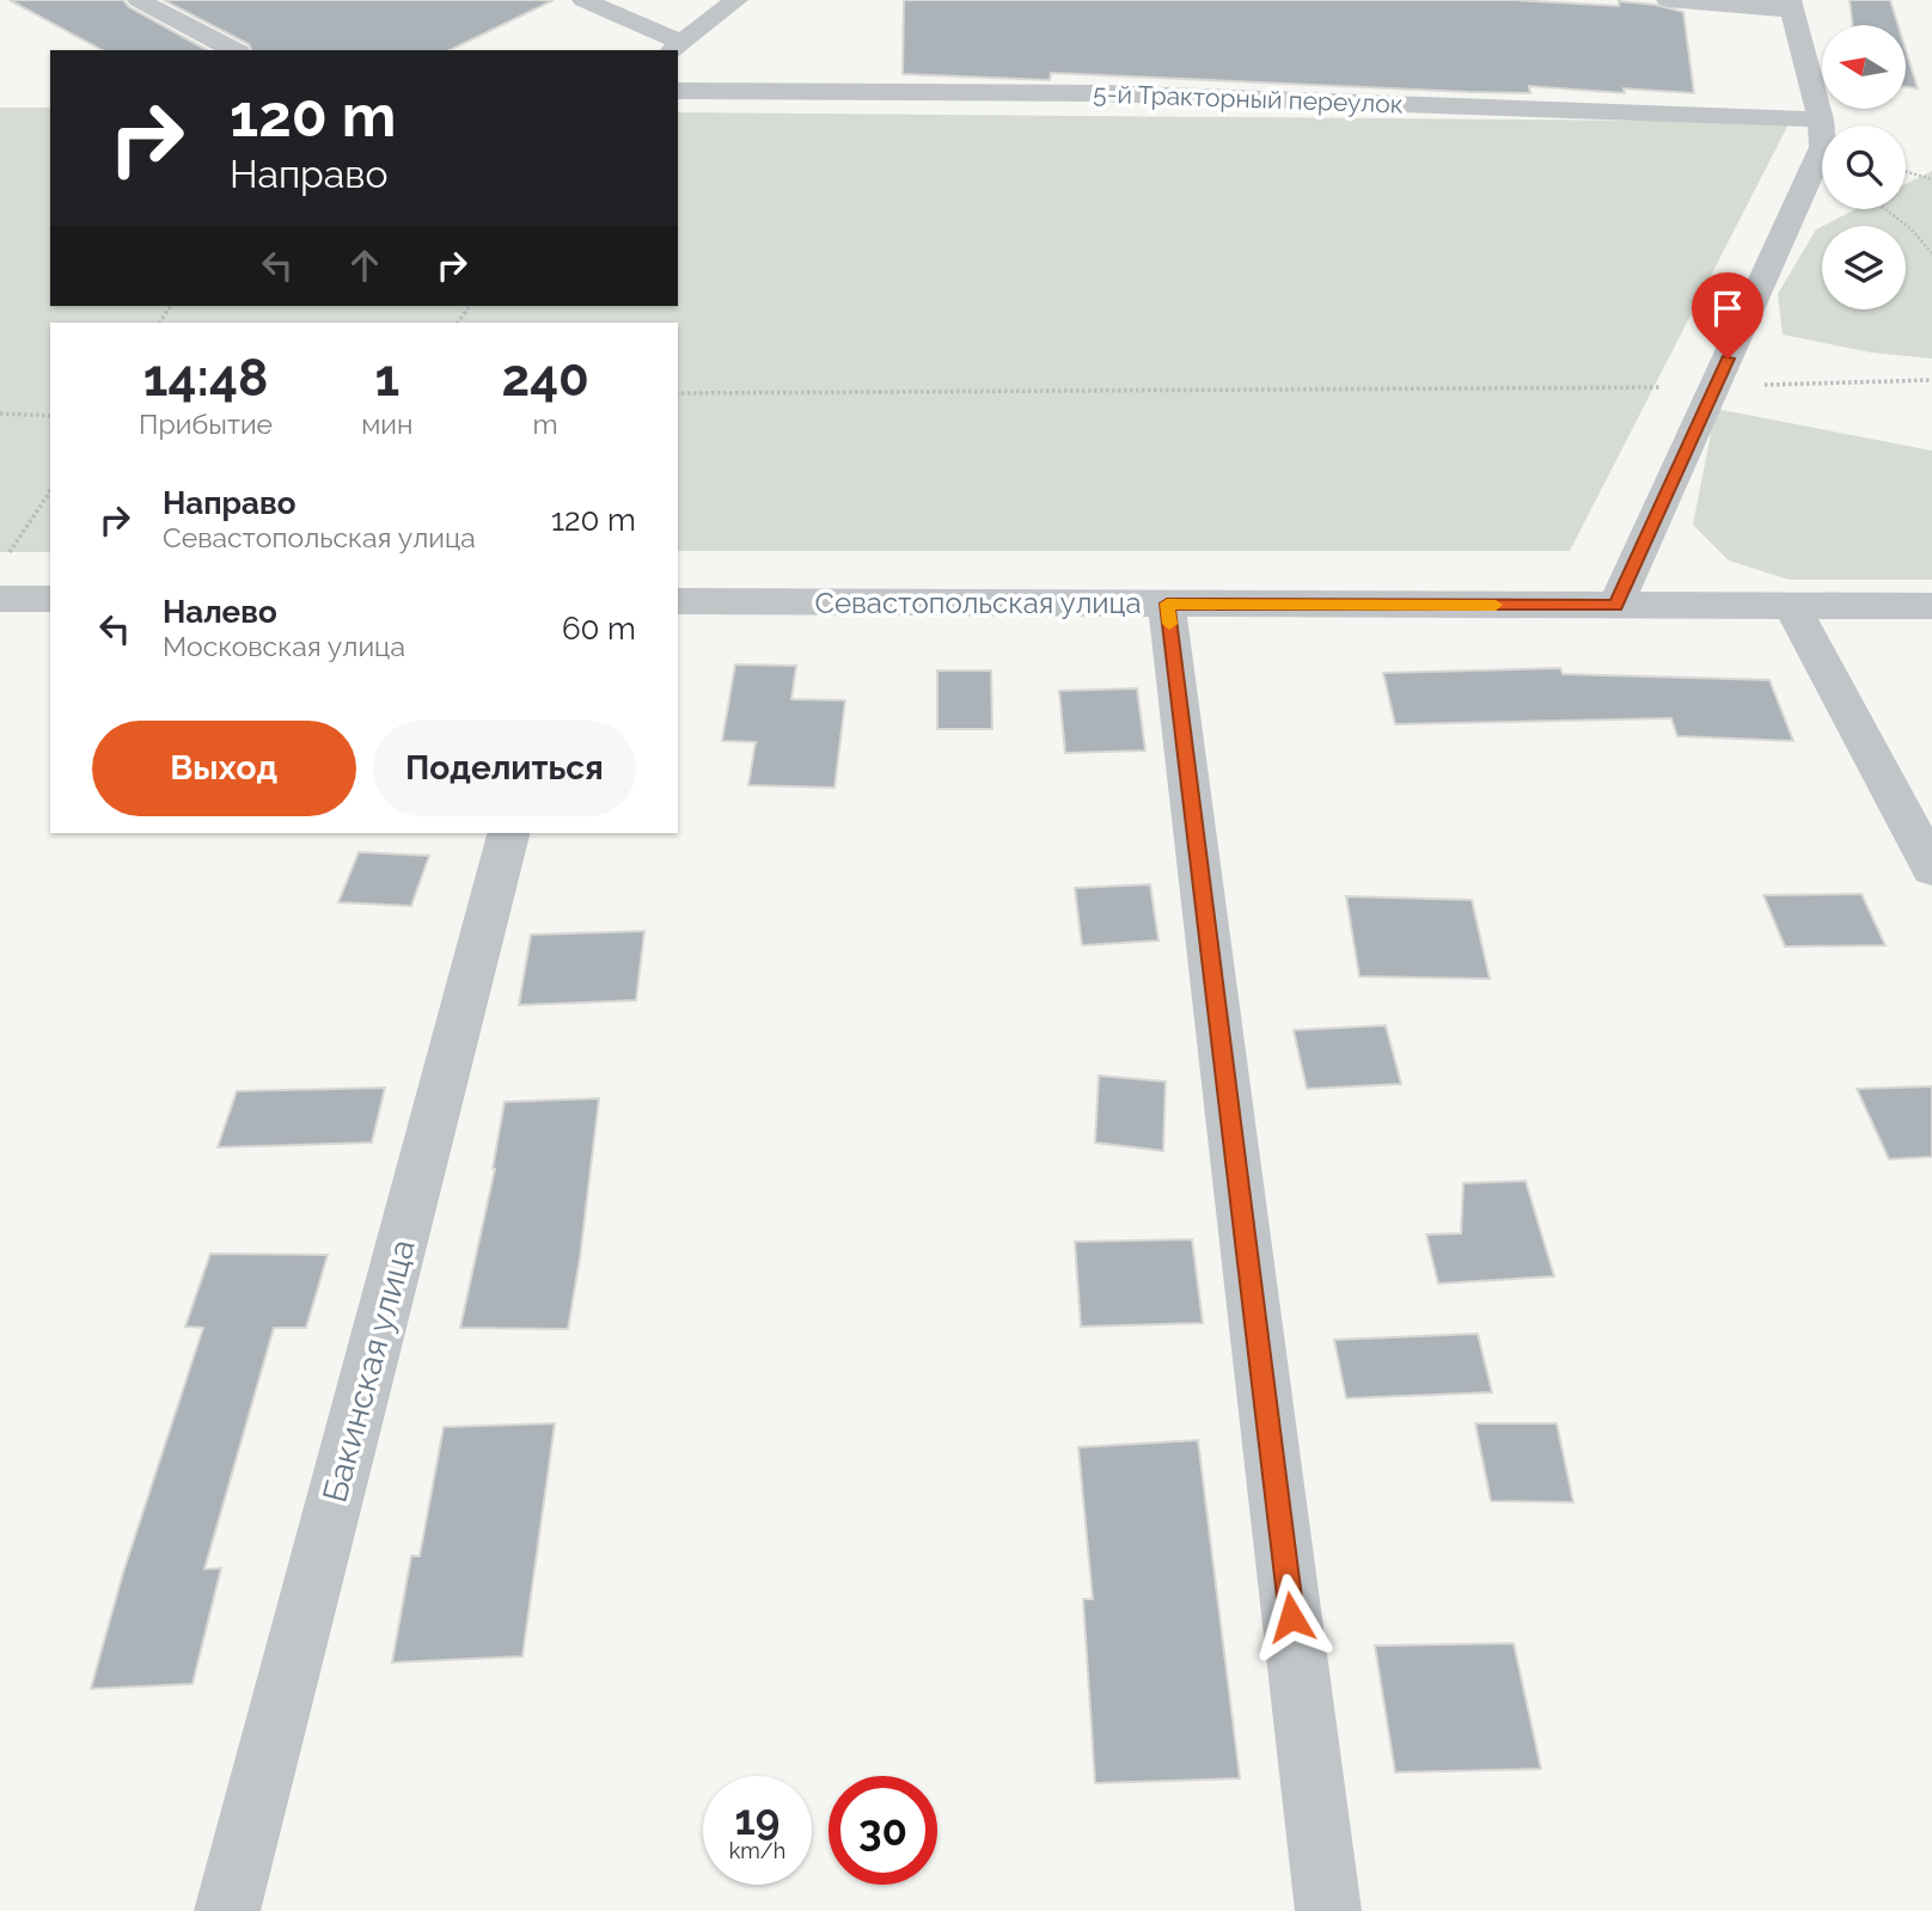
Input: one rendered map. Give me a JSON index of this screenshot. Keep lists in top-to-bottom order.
{
  "streets": {
    "street": ["5-й Тракторный переулок", "Севастопольская улица", "Бакинская улица"]
  },
  "north": "left",
  "page": {
    "turn": ["120 m", "Направо"],
    "eta": [
      "14:48",
      "Прибытие",
      "1",
      "мин",
      "240",
      "m"
    ],
    "list": [
      {
        "name": "Направо",
        "note": "Севастопольская улица",
        "value": "120 m"
      },
      {
        "name": "Налево",
        "note": "Московская улица",
        "value": "60 m"
      }
    ],
    "buttons": ["Выход", "Поделиться"],
    "speed": "19 km/h",
    "limit": "30"
  }
}
